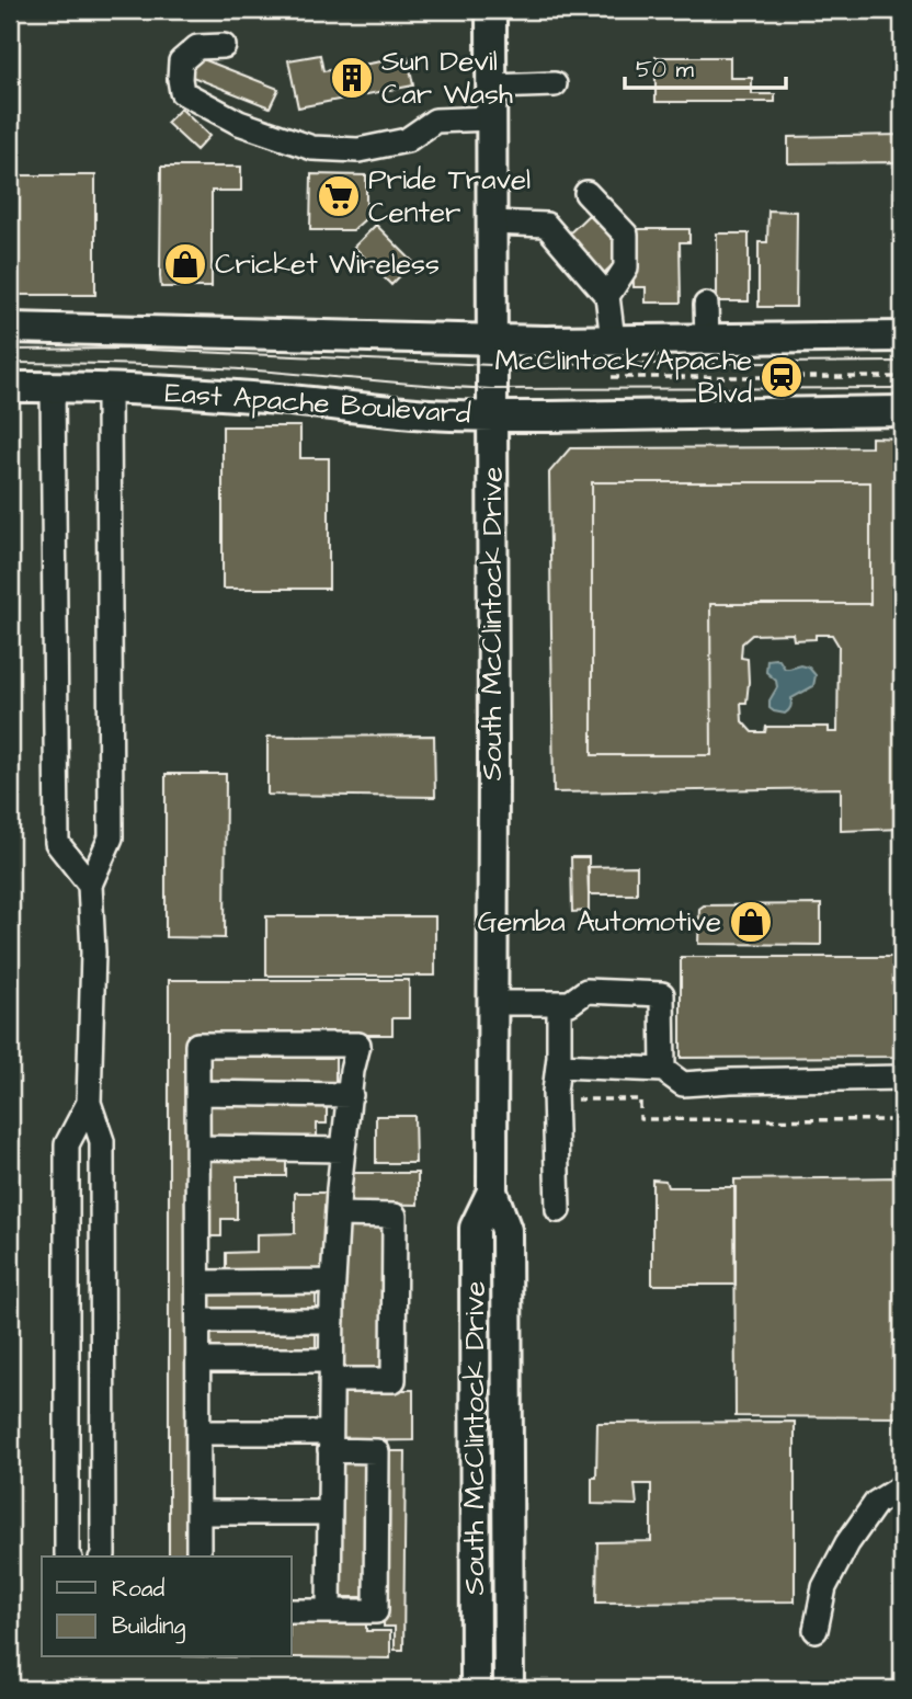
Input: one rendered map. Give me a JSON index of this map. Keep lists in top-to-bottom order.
{
  "streets": {
    "main road": ["East Apache Boulevard", "South McClintock Drive"]
  },
  "crossings": [
    ["East Apache Boulevard", "South McClintock Drive"]
  ],
  "places": {
    "building": ["Sun Devil Car Wash"],
    "supermarket": ["Pride Travel Center"],
    "shop": ["Cricket Wireless", "Gemba Automotive"],
    "station": ["McClintock/Apache Blvd"]
  },
  "legend": ["Road", "Building"],
  "scale_bar": "50 m"
}
